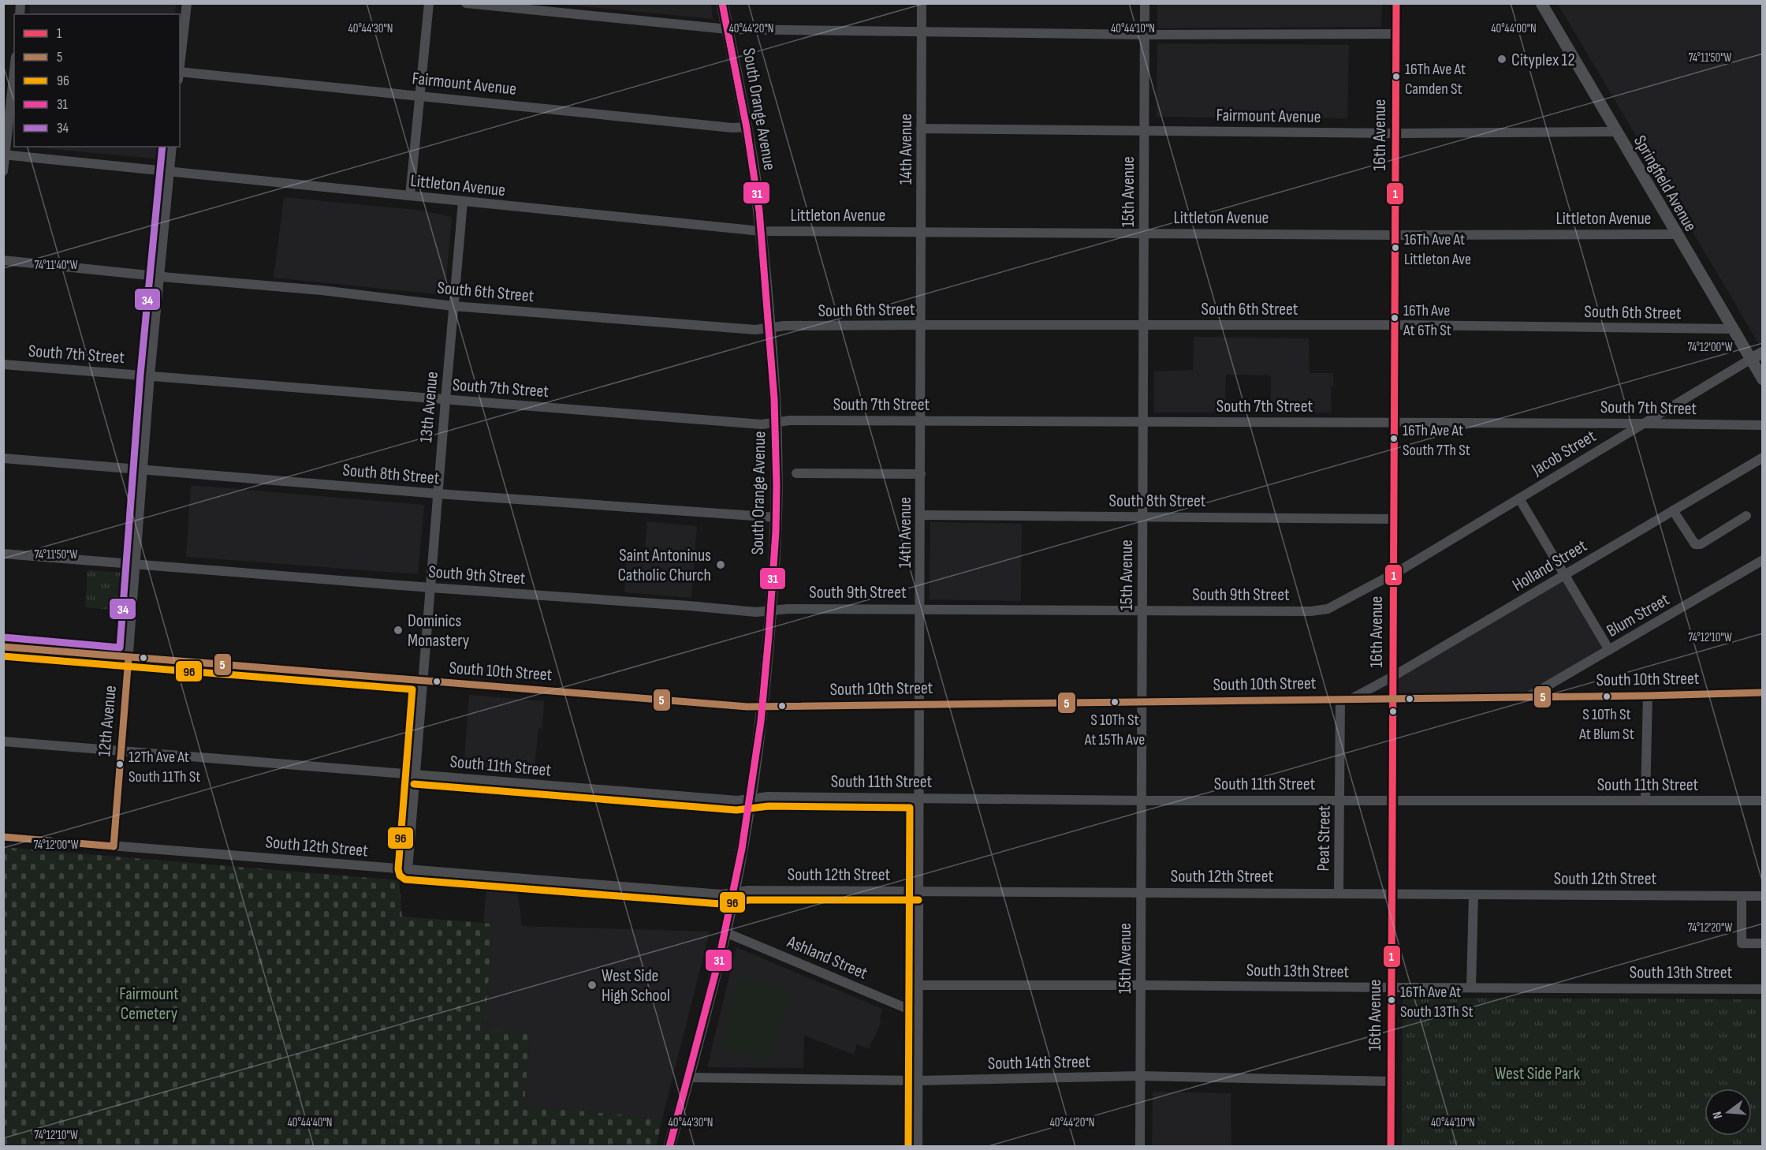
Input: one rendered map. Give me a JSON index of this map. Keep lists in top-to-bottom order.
{
  "streets": {
    "main road": ["South Orange Avenue", "Springfield Avenue"],
    "street": [
      "Fairmount Avenue",
      "16th Avenue",
      "14th Avenue",
      "Littleton Avenue",
      "15th Avenue",
      "South 6th Street",
      "South 7th Street",
      "13th Avenue",
      "Jacob Street",
      "South 8th Street",
      "Holland Street",
      "South 9th Street",
      "Blum Street",
      "South 10th Street",
      "12th Avenue",
      "South 11th Street",
      "Peat Street",
      "South 12th Street",
      "Ashland Street",
      "South 13th Street",
      "South 14th Street"
    ]
  },
  "crossings": [
    ["Fairmount Avenue", "South Orange Avenue"],
    ["Fairmount Avenue", "16th Avenue"],
    ["Fairmount Avenue", "14th Avenue"],
    ["Fairmount Avenue", "Springfield Avenue"],
    ["Fairmount Avenue", "15th Avenue"],
    ["South Orange Avenue", "Littleton Avenue"],
    ["South Orange Avenue", "South 6th Street"],
    ["South Orange Avenue", "South 7th Street"],
    ["South Orange Avenue", "South 8th Street"],
    ["South Orange Avenue", "South 9th Street"],
    ["South Orange Avenue", "South 10th Street"],
    ["South Orange Avenue", "South 11th Street"],
    ["South Orange Avenue", "South 12th Street"],
    ["South Orange Avenue", "Ashland Street"],
    ["South Orange Avenue", "South 14th Street"],
    ["16th Avenue", "Littleton Avenue"],
    ["16th Avenue", "South 6th Street"],
    ["16th Avenue", "South 7th Street"],
    ["16th Avenue", "Jacob Street"],
    ["16th Avenue", "South 8th Street"],
    ["16th Avenue", "Holland Street"],
    ["16th Avenue", "South 9th Street"],
    ["16th Avenue", "South 10th Street"],
    ["16th Avenue", "South 11th Street"],
    ["16th Avenue", "South 12th Street"],
    ["16th Avenue", "South 13th Street"],
    ["16th Avenue", "South 14th Street"],
    ["14th Avenue", "Littleton Avenue"],
    ["14th Avenue", "South 6th Street"],
    ["14th Avenue", "South 7th Street"],
    ["14th Avenue", "South 8th Street"],
    ["14th Avenue", "South 9th Street"],
    ["14th Avenue", "South 10th Street"],
    ["14th Avenue", "South 11th Street"],
    ["14th Avenue", "South 12th Street"],
    ["14th Avenue", "Ashland Street"],
    ["14th Avenue", "South 13th Street"],
    ["14th Avenue", "South 14th Street"],
    ["Springfield Avenue", "Littleton Avenue"],
    ["Springfield Avenue", "South 6th Street"],
    ["Springfield Avenue", "Jacob Street"],
    ["Littleton Avenue", "15th Avenue"],
    ["Littleton Avenue", "13th Avenue"],
    ["Littleton Avenue", "12th Avenue"],
    ["15th Avenue", "South 6th Street"],
    ["15th Avenue", "South 7th Street"],
    ["15th Avenue", "South 8th Street"],
    ["15th Avenue", "South 9th Street"],
    ["15th Avenue", "South 10th Street"],
    ["15th Avenue", "South 11th Street"],
    ["15th Avenue", "South 12th Street"],
    ["15th Avenue", "South 13th Street"],
    ["15th Avenue", "South 14th Street"],
    ["South 6th Street", "13th Avenue"],
    ["South 6th Street", "12th Avenue"],
    ["South 7th Street", "13th Avenue"],
    ["South 7th Street", "Jacob Street"],
    ["South 7th Street", "12th Avenue"],
    ["13th Avenue", "South 8th Street"],
    ["13th Avenue", "South 9th Street"],
    ["13th Avenue", "South 10th Street"],
    ["13th Avenue", "South 11th Street"],
    ["13th Avenue", "South 12th Street"],
    ["Jacob Street", "South 9th Street"],
    ["South 8th Street", "12th Avenue"],
    ["Holland Street", "South 10th Street"],
    ["South 9th Street", "12th Avenue"],
    ["Blum Street", "South 10th Street"],
    ["South 10th Street", "12th Avenue"],
    ["South 10th Street", "Peat Street"],
    ["12th Avenue", "South 11th Street"],
    ["12th Avenue", "South 12th Street"],
    ["South 11th Street", "Peat Street"],
    ["Peat Street", "South 12th Street"]
  ],
  "parks": ["Fairmount Cemetery", "West Side Park"],
  "places": [
    "Cityplex 12",
    "16Th Ave At Camden St",
    "16Th Ave At Littleton Ave",
    "16Th Ave At 6Th St",
    "16Th Ave At South 7Th St",
    "Saint Antoninus Catholic Church",
    "Dominics Monastery",
    "S 10Th St At Blum St",
    "S 10Th St At 15Th Ave",
    "12Th Ave At South 11Th St",
    "West Side High School",
    "16Th Ave At South 13Th St"
  ],
  "lines": [
    "transit line 1",
    "transit line 31",
    "transit line 34",
    "transit line 5",
    "transit line 96"
  ],
  "legend": [
    "1",
    "5",
    "96",
    "31",
    "34"
  ],
  "north": "left",
  "coordinates": [
    "40°44'30\"N",
    "40°44'20\"N",
    "40°44'10\"N",
    "40°44'00\"N",
    "74°11'50\"W",
    "74°11'40\"W",
    "74°12'00\"W",
    "74°12'10\"W",
    "74°12'20\"W",
    "40°44'40\"N"
  ]
}
